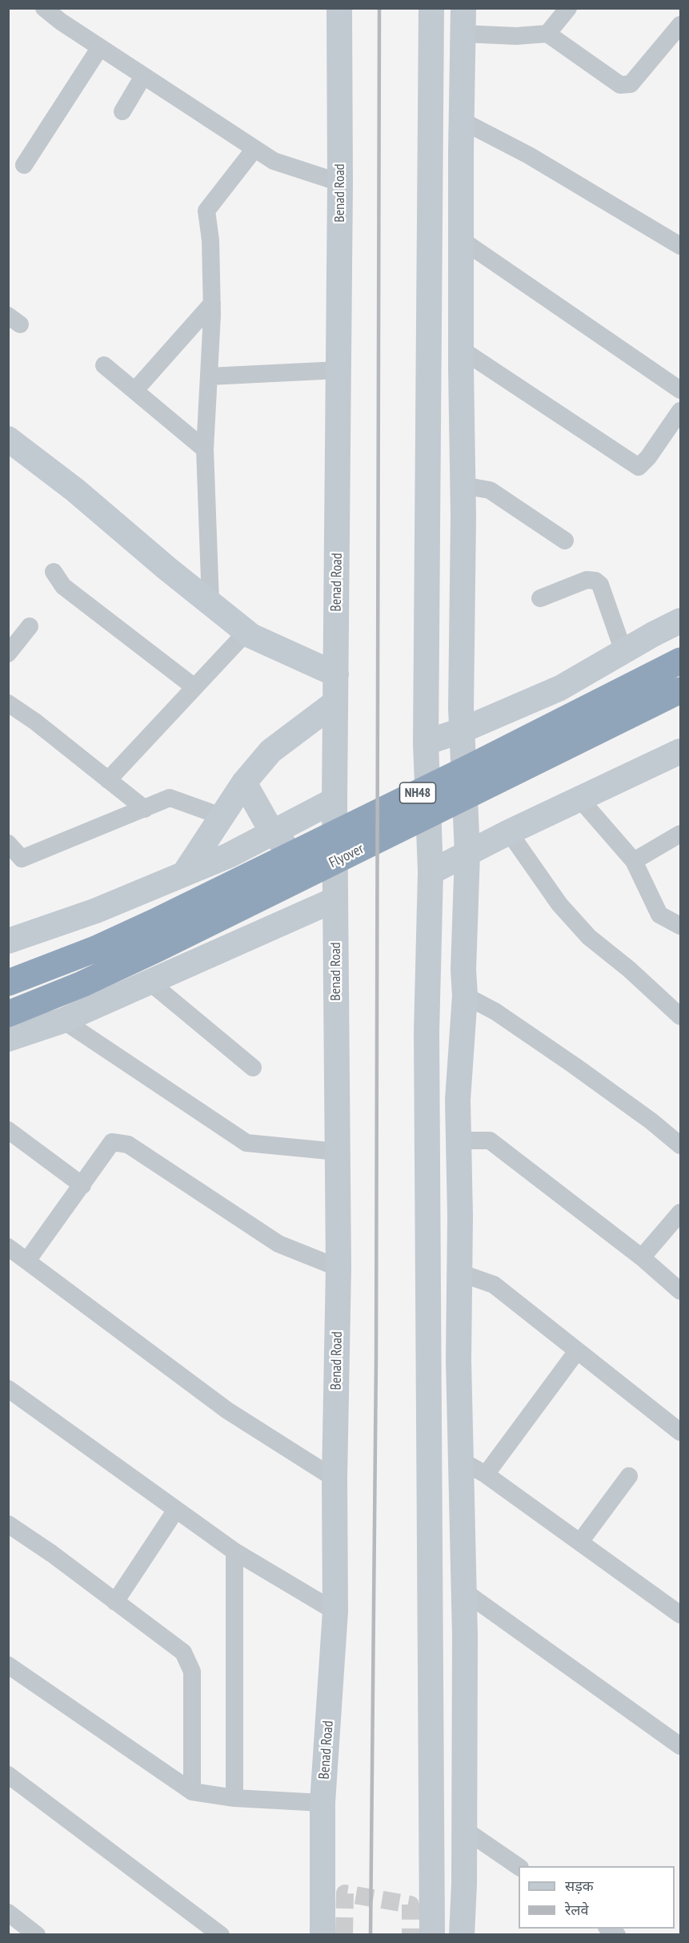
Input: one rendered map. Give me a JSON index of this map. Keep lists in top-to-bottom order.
{
  "streets": {
    "highway": ["NH48", "Flyover"],
    "main road": ["Benad Road"]
  },
  "legend": ["सड़क", "रेलवे"]
}
